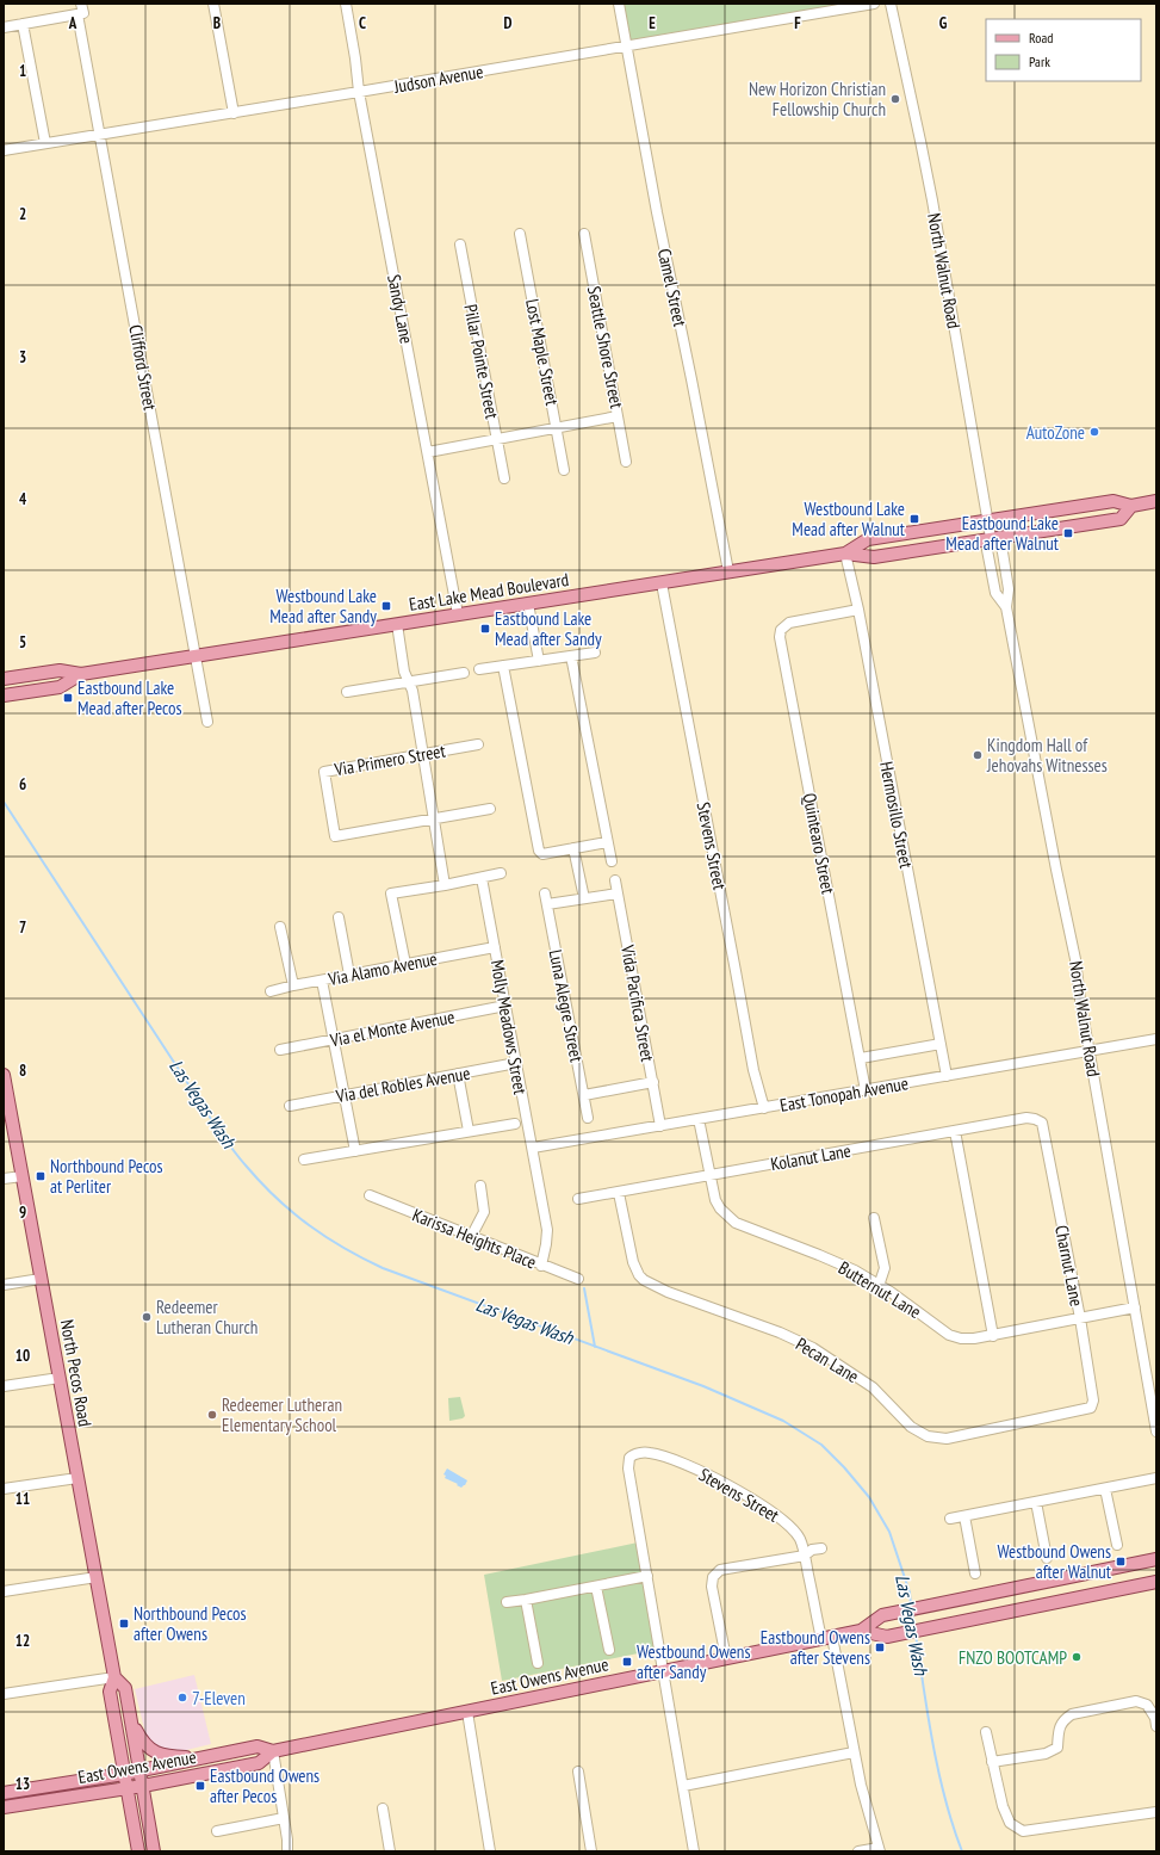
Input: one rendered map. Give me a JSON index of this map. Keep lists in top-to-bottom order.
{
  "streets": {
    "main road": ["East Lake Mead Boulevard", "North Pecos Road", "East Owens Avenue"],
    "street": [
      "Judson Avenue",
      "North Walnut Road",
      "Camel Street",
      "Sandy Lane",
      "Seattle Shore Street",
      "Lost Maple Street",
      "Pillar Pointe Street",
      "Clifford Street",
      "Via Primero Street",
      "Hermosillo Street",
      "Quintearo Street",
      "Stevens Street",
      "Via Alamo Avenue",
      "Vida Pacifica Street",
      "Luna Alegre Street",
      "Molly Meadows Street",
      "Via el Monte Avenue",
      "Via del Robles Avenue",
      "East Tonopah Avenue",
      "Kolanut Lane",
      "Karissa Heights Place",
      "Charnut Lane",
      "Butternut Lane",
      "Pecan Lane"
    ]
  },
  "crossings": [
    ["Judson Avenue", "Camel Street"],
    ["Judson Avenue", "Sandy Lane"],
    ["Judson Avenue", "Clifford Street"],
    ["North Walnut Road", "East Lake Mead Boulevard"],
    ["North Walnut Road", "East Tonopah Avenue"],
    ["North Walnut Road", "Butternut Lane"],
    ["Camel Street", "East Lake Mead Boulevard"],
    ["Sandy Lane", "East Lake Mead Boulevard"],
    ["Clifford Street", "East Lake Mead Boulevard"],
    ["East Lake Mead Boulevard", "Hermosillo Street"],
    ["East Lake Mead Boulevard", "Stevens Street"],
    ["Hermosillo Street", "Quintearo Street"],
    ["Hermosillo Street", "East Tonopah Avenue"],
    ["Quintearo Street", "East Tonopah Avenue"],
    ["Stevens Street", "East Tonopah Avenue"],
    ["Stevens Street", "East Owens Avenue"],
    ["Via Alamo Avenue", "Molly Meadows Street"],
    ["Vida Pacifica Street", "East Tonopah Avenue"],
    ["Molly Meadows Street", "Via el Monte Avenue"],
    ["Molly Meadows Street", "Via del Robles Avenue"],
    ["Molly Meadows Street", "East Tonopah Avenue"],
    ["Molly Meadows Street", "Karissa Heights Place"],
    ["East Tonopah Avenue", "Butternut Lane"],
    ["Kolanut Lane", "Charnut Lane"],
    ["Kolanut Lane", "Butternut Lane"],
    ["Kolanut Lane", "Pecan Lane"],
    ["Charnut Lane", "Butternut Lane"],
    ["Charnut Lane", "Pecan Lane"],
    ["North Pecos Road", "East Owens Avenue"]
  ],
  "water": ["Las Vegas Wash"],
  "places": {
    "other": [
      "New Horizon Christian Fellowship Church",
      "AutoZone",
      "Kingdom Hall of Jehovahs Witnesses",
      "Redeemer Lutheran Church",
      "Redeemer Lutheran Elementary School",
      "FNZO BOOTCAMP",
      "7-Eleven"
    ],
    "transit": [
      "Westbound Lake Mead after Walnut",
      "Eastbound Lake Mead after Walnut",
      "Westbound Lake Mead after Sandy",
      "Eastbound Lake Mead after Sandy",
      "Eastbound Lake Mead after Pecos",
      "Northbound Pecos at Perliter",
      "Westbound Owens after Walnut",
      "Northbound Pecos after Owens",
      "Eastbound Owens after Stevens",
      "Westbound Owens after Sandy",
      "Eastbound Owens after Pecos"
    ]
  },
  "legend": ["Road", "Park"],
  "grid": {
    "columns": [
      "A",
      "B",
      "C",
      "D",
      "E",
      "F",
      "G"
    ],
    "rows": [
      "1",
      "2",
      "3",
      "4",
      "5",
      "6",
      "7",
      "8",
      "9",
      "10",
      "11",
      "12",
      "13"
    ]
  }
}
